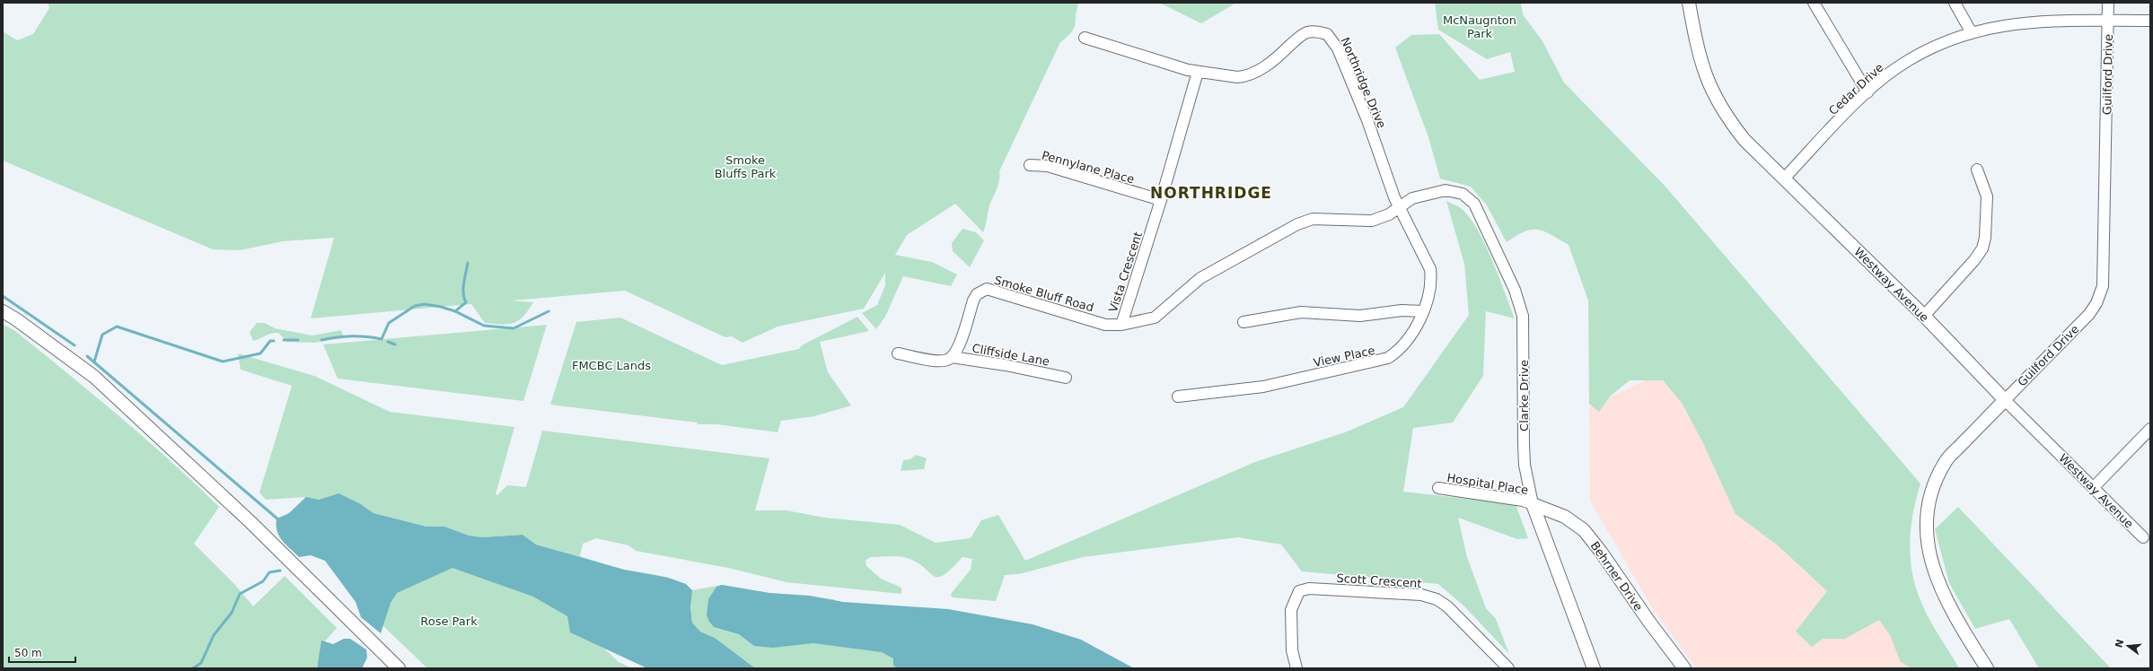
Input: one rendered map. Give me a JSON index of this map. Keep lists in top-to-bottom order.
{
  "streets": {
    "street": [
      "Guilford Drive",
      "Northridge Drive",
      "Cedar Drive",
      "Pennylane Place",
      "Vista Crescent",
      "Westway Avenue",
      "Smoke Bluff Road",
      "Cliffside Lane",
      "View Place",
      "Clarke Drive",
      "Hospital Place",
      "Behrner Drive",
      "Scott Crescent"
    ]
  },
  "crossings": [
    ["Guilford Drive", "Cedar Drive"],
    ["Guilford Drive", "Westway Avenue"],
    ["Northridge Drive", "Vista Crescent"],
    ["Northridge Drive", "View Place"],
    ["Northridge Drive", "Clarke Drive"],
    ["Cedar Drive", "Westway Avenue"],
    ["Pennylane Place", "Vista Crescent"],
    ["Vista Crescent", "Smoke Bluff Road"],
    ["Vista Crescent", "View Place"],
    ["Vista Crescent", "Clarke Drive"],
    ["Smoke Bluff Road", "Cliffside Lane"],
    ["View Place", "Clarke Drive"],
    ["Clarke Drive", "Hospital Place"],
    ["Clarke Drive", "Behrner Drive"],
    ["Hospital Place", "Behrner Drive"]
  ],
  "districts": ["NORTHRIDGE"],
  "parks": [
    "McNaugnton Park",
    "Smoke Bluffs Park",
    "FMCBC Lands",
    "Rose Park"
  ],
  "scale_bar": "50 m",
  "north": "left"
}
